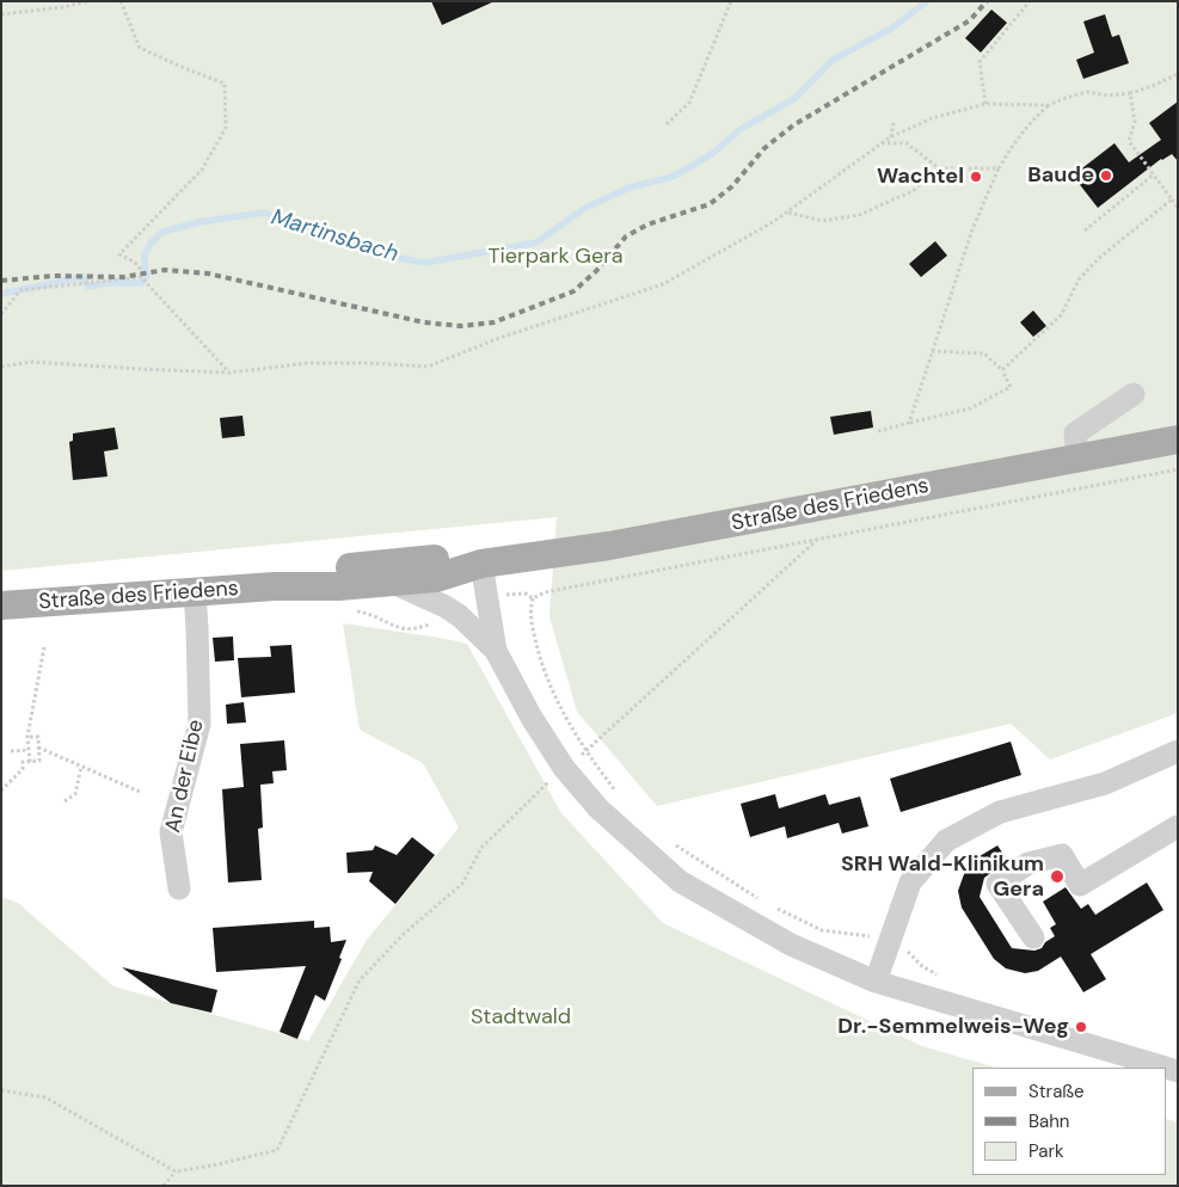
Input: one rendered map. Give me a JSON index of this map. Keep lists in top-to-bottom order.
{
  "streets": {
    "main road": ["Straße des Friedens"],
    "street": ["An der Eibe"]
  },
  "crossings": [
    ["Straße des Friedens", "An der Eibe"]
  ],
  "water": ["Martinsbach"],
  "parks": ["Tierpark Gera", "Stadtwald"],
  "places": [
    "Baude",
    "Wachtel",
    "SRH Wald-Klinikum Gera",
    "Dr.-Semmelweis-Weg"
  ],
  "legend": ["Straße", "Bahn", "Park"]
}
